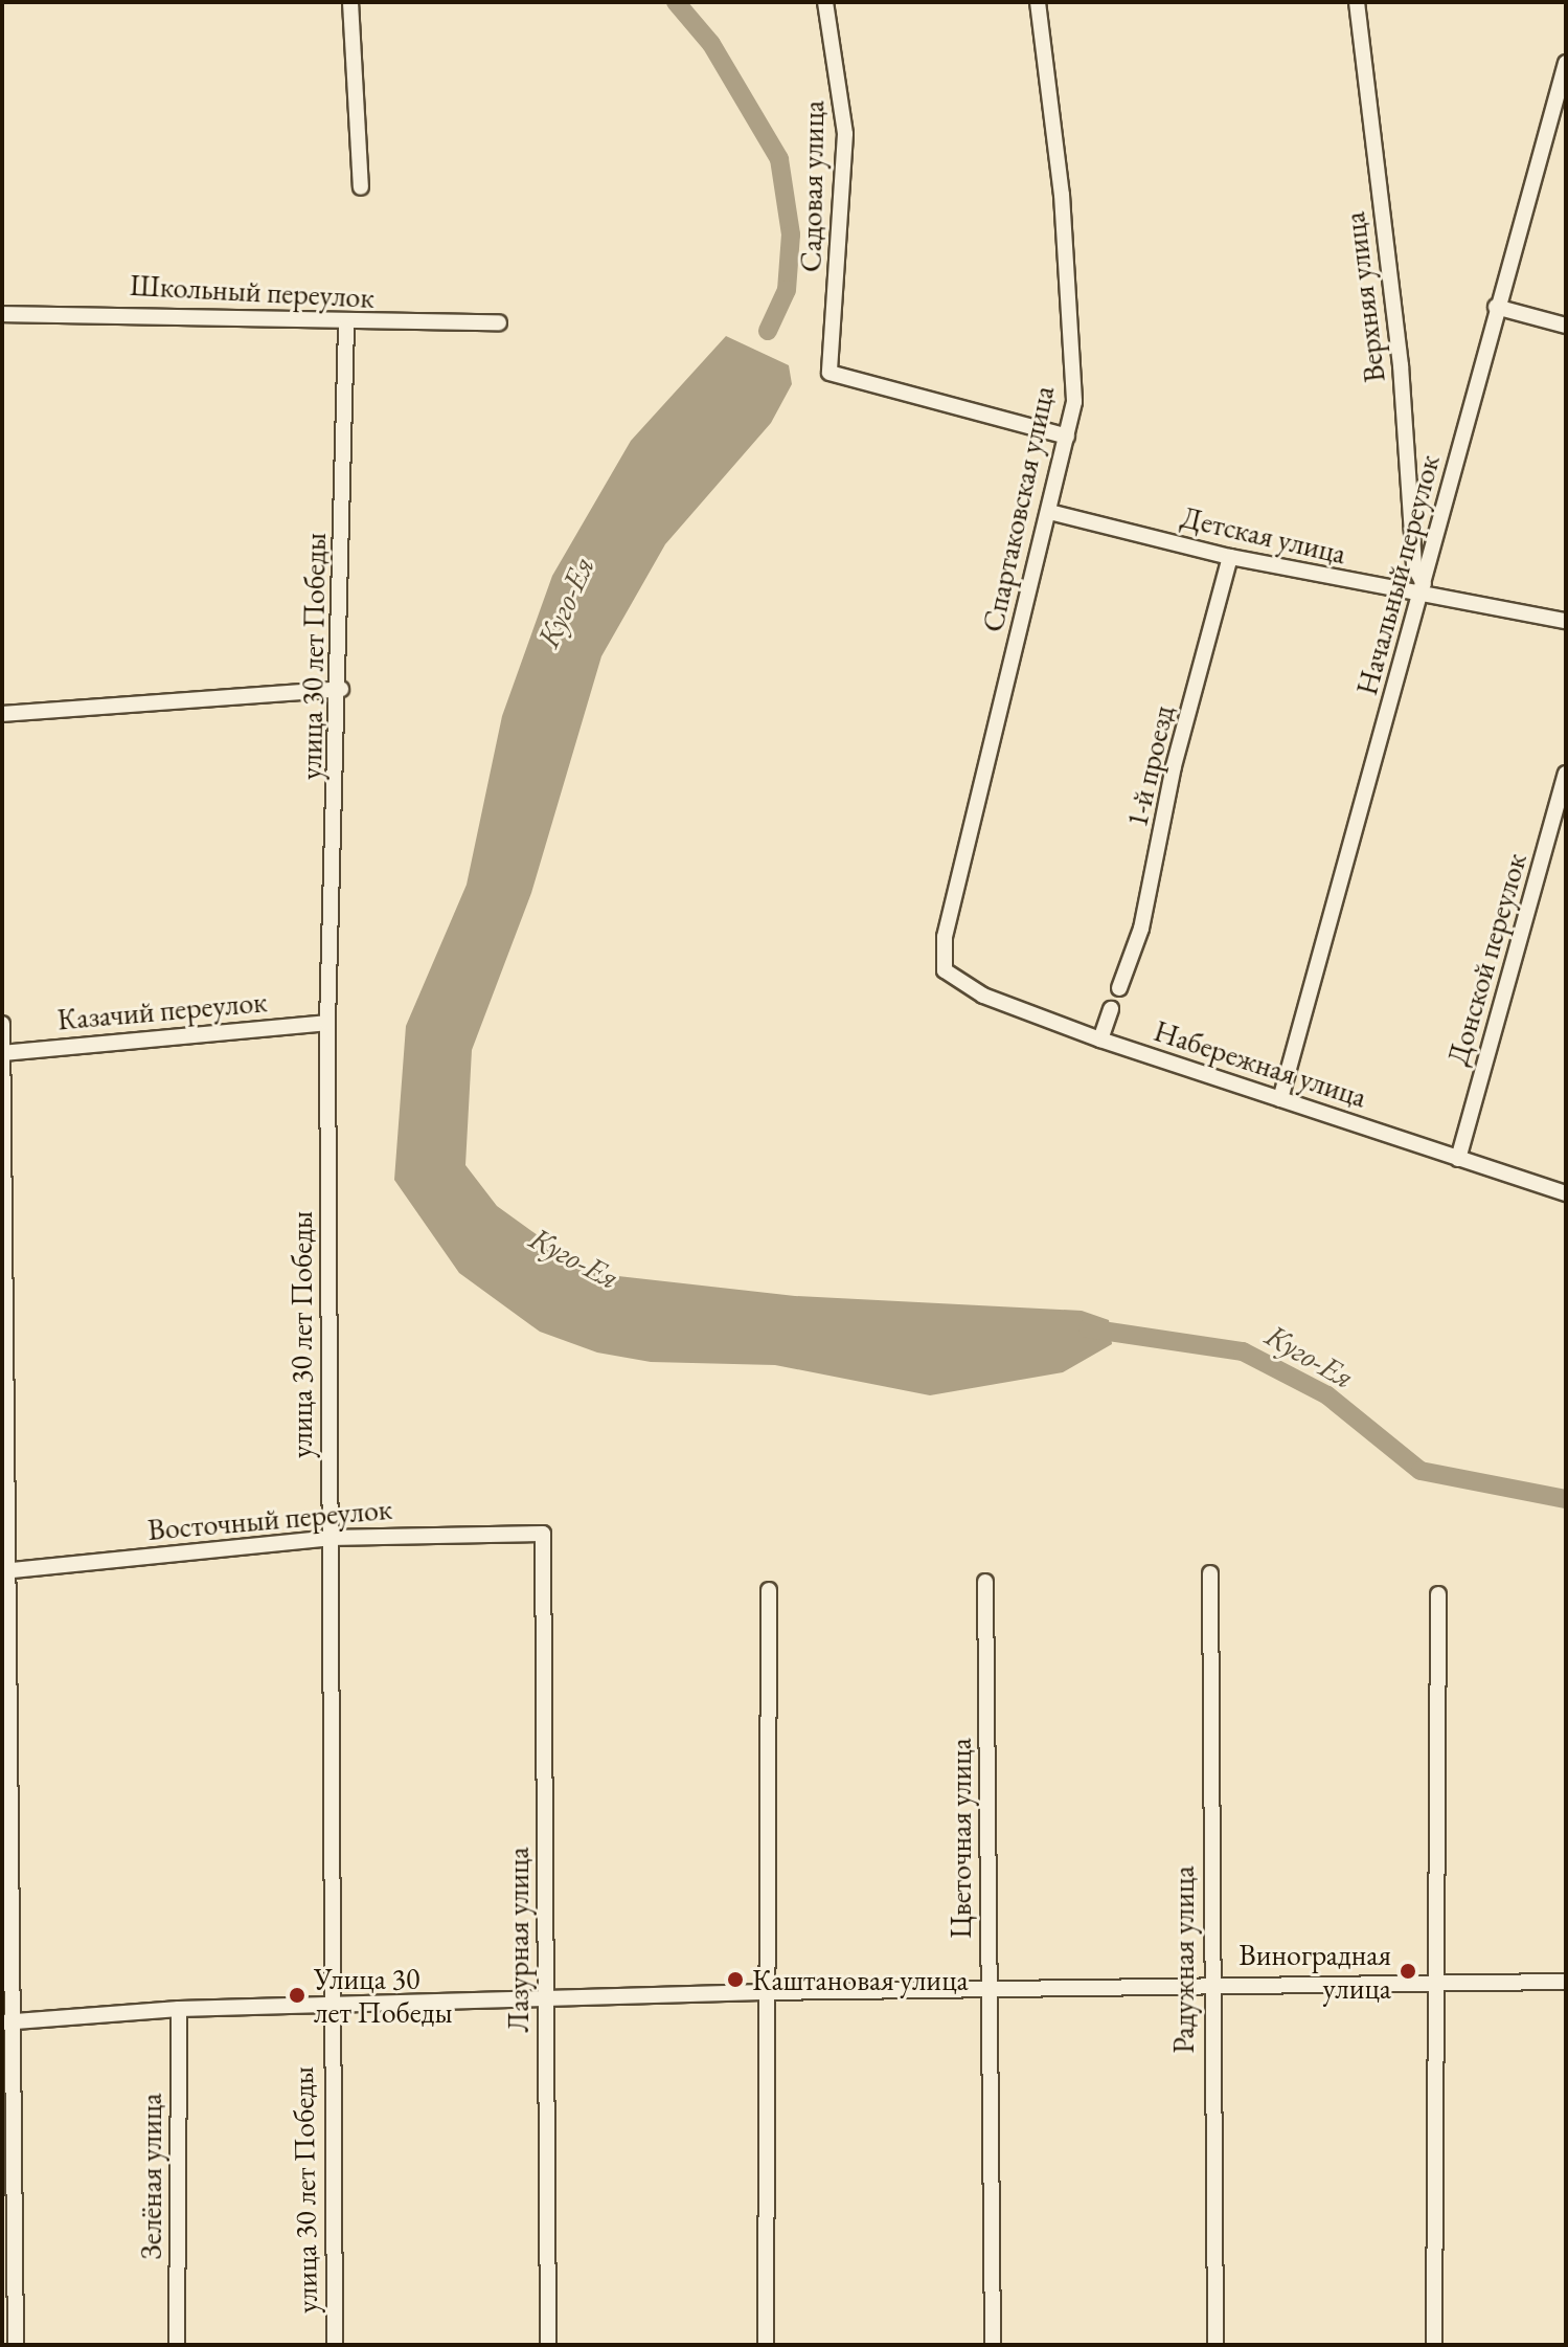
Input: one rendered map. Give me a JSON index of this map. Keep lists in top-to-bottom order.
{
  "streets": {
    "street": [
      "Садовая улица",
      "Школьный переулок",
      "Верхняя улица",
      "Спартаковская улица",
      "Детская улица",
      "Начальный переулок",
      "улица 30 лет Победы",
      "1-й проезд",
      "Донской переулок",
      "Казачий переулок",
      "Набережная улица",
      "Восточный переулок",
      "Цветочная улица",
      "Лазурная улица",
      "Радужная улица",
      "Зелёная улица"
    ]
  },
  "crossings": [
    ["Садовая улица", "Спартаковская улица"],
    ["Школьный переулок", "улица 30 лет Победы"],
    ["Верхняя улица", "Детская улица"],
    ["Верхняя улица", "Начальный переулок"],
    ["Спартаковская улица", "Детская улица"],
    ["Спартаковская улица", "Набережная улица"],
    ["Детская улица", "Начальный переулок"],
    ["Детская улица", "1-й проезд"],
    ["Начальный переулок", "Набережная улица"],
    ["улица 30 лет Победы", "Казачий переулок"],
    ["улица 30 лет Победы", "Восточный переулок"],
    ["Донской переулок", "Набережная улица"],
    ["Восточный переулок", "Лазурная улица"]
  ],
  "water": ["Куго-Ея"],
  "places": ["Виноградная улица", "Каштановая улица", "Улица 30 лет Победы"]
}
